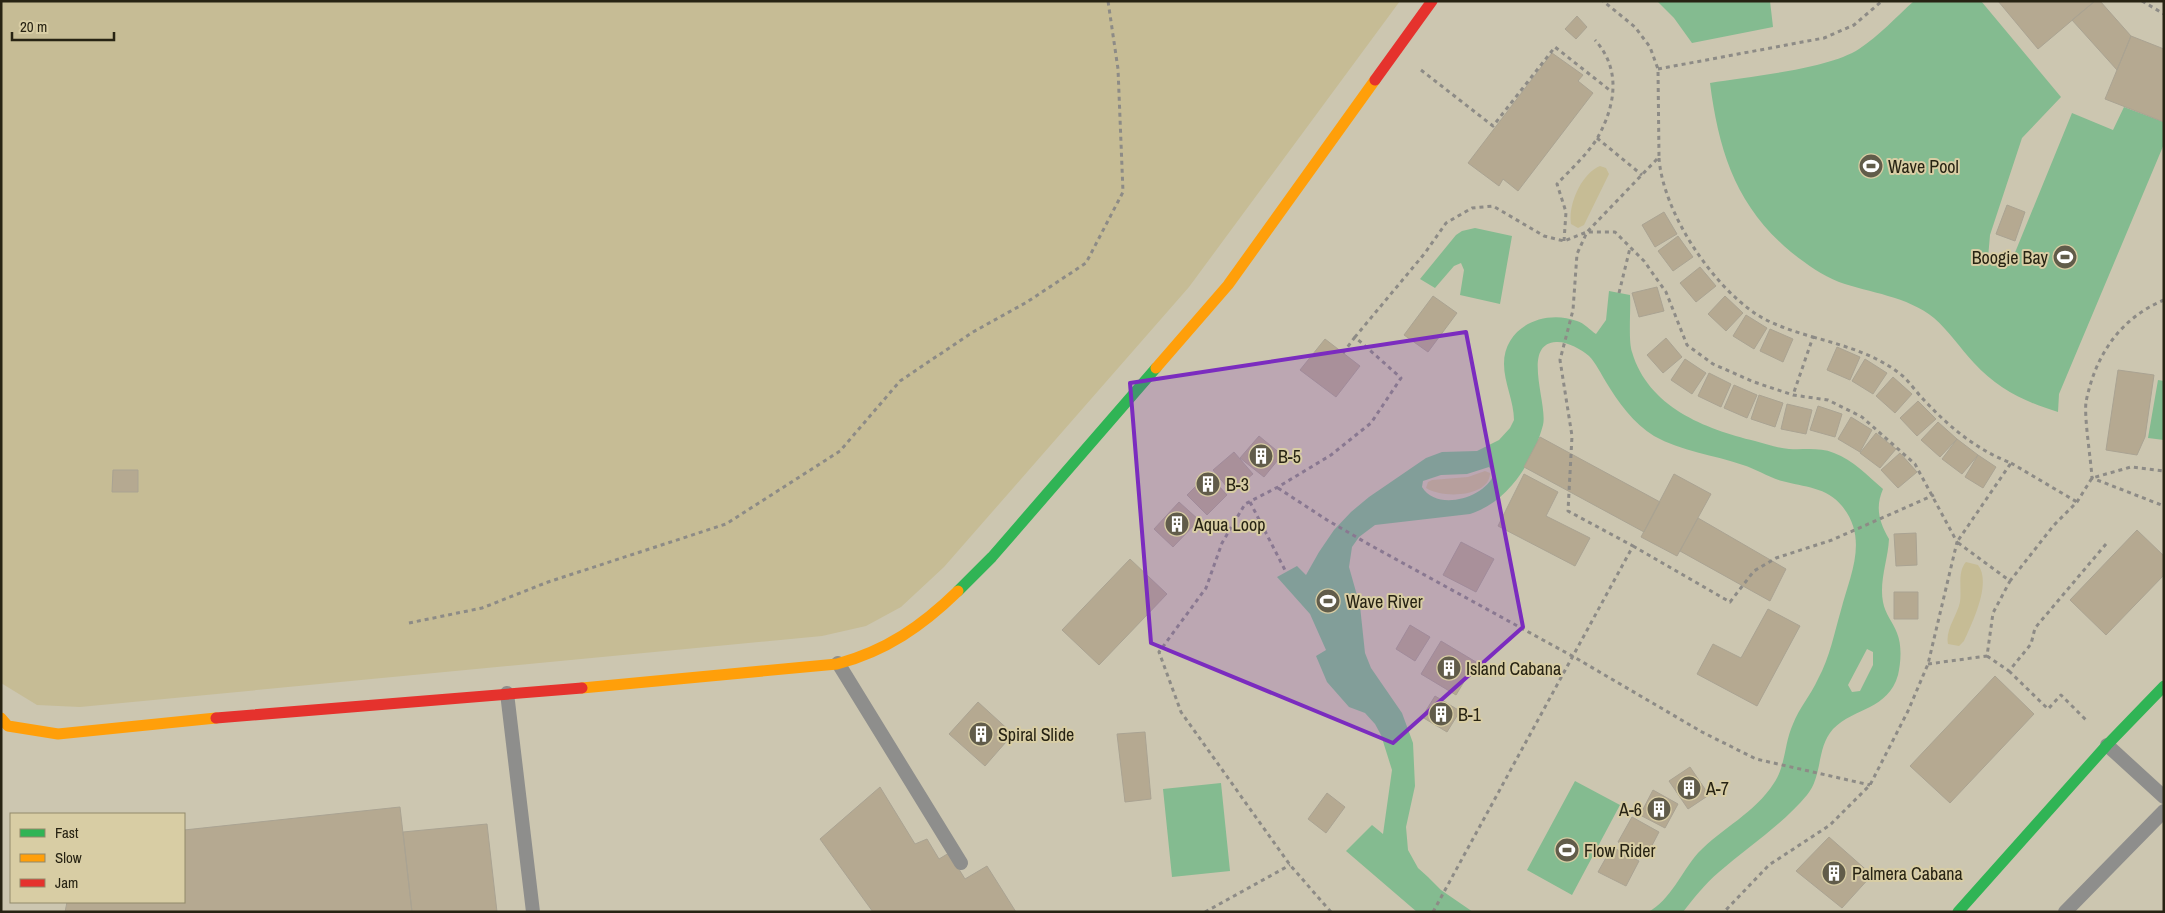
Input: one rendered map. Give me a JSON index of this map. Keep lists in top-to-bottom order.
{
  "places": {
    "sports": [
      "Wave Pool",
      "Boogie Bay",
      "Wave River",
      "Flow Rider"
    ],
    "building": [
      "B-5",
      "B-3",
      "Aqua Loop",
      "Island Cabana",
      "B-1",
      "Spiral Slide",
      "A-7",
      "A-6",
      "Palmera Cabana"
    ]
  },
  "legend": ["Fast", "Slow", "Jam"],
  "scale_bar": "20 m"
}
